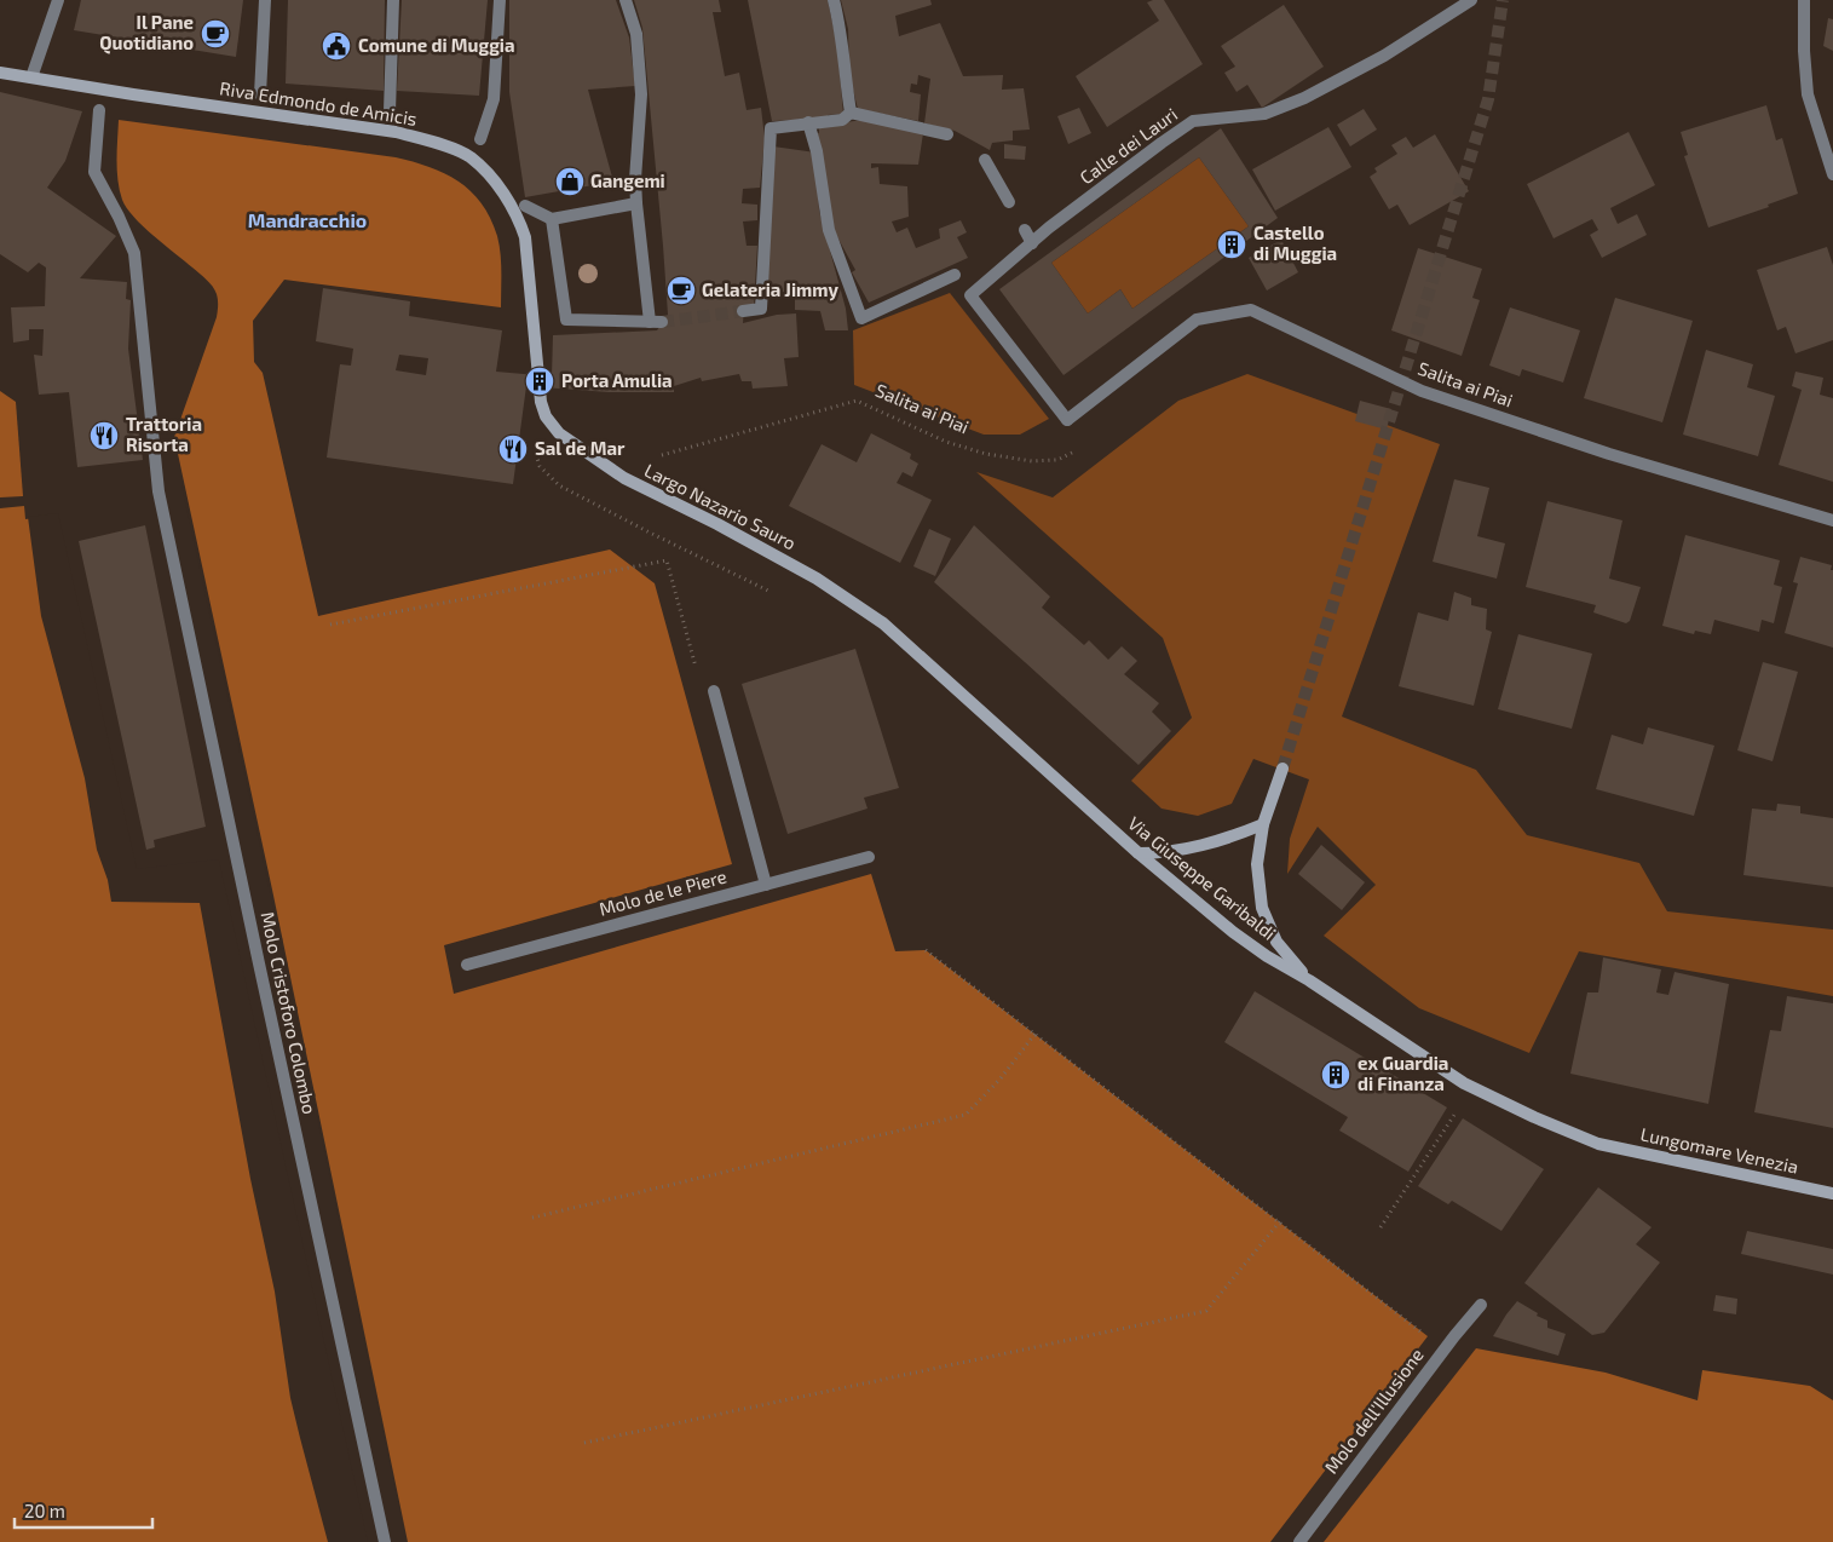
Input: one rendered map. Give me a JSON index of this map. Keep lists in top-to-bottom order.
{
  "streets": {
    "main road": [
      "Riva Edmondo de Amicis",
      "Largo Nazario Sauro",
      "Via Giuseppe Garibaldi",
      "Lungomare Venezia"
    ],
    "street": [
      "Calle dei Lauri",
      "Salita ai Piai",
      "Molo de le Piere",
      "Molo Cristoforo Colombo",
      "Molo dell'Illusione"
    ]
  },
  "crossings": [
    ["Riva Edmondo de Amicis", "Largo Nazario Sauro"],
    ["Calle dei Lauri", "Salita ai Piai"],
    ["Largo Nazario Sauro", "Via Giuseppe Garibaldi"],
    ["Via Giuseppe Garibaldi", "Lungomare Venezia"]
  ],
  "districts": ["Mandracchio"],
  "places": {
    "cafe": ["Il Pane Quotidiano", "Gelateria Jimmy"],
    "public building": ["Comune di Muggia"],
    "shop": ["Gangemi"],
    "building": ["Castello di Muggia", "Porta Amulia", "ex Guardia di Finanza"],
    "restaurant": ["Trattoria Risorta", "Sal de Mar"]
  },
  "scale_bar": "20 m"
}
